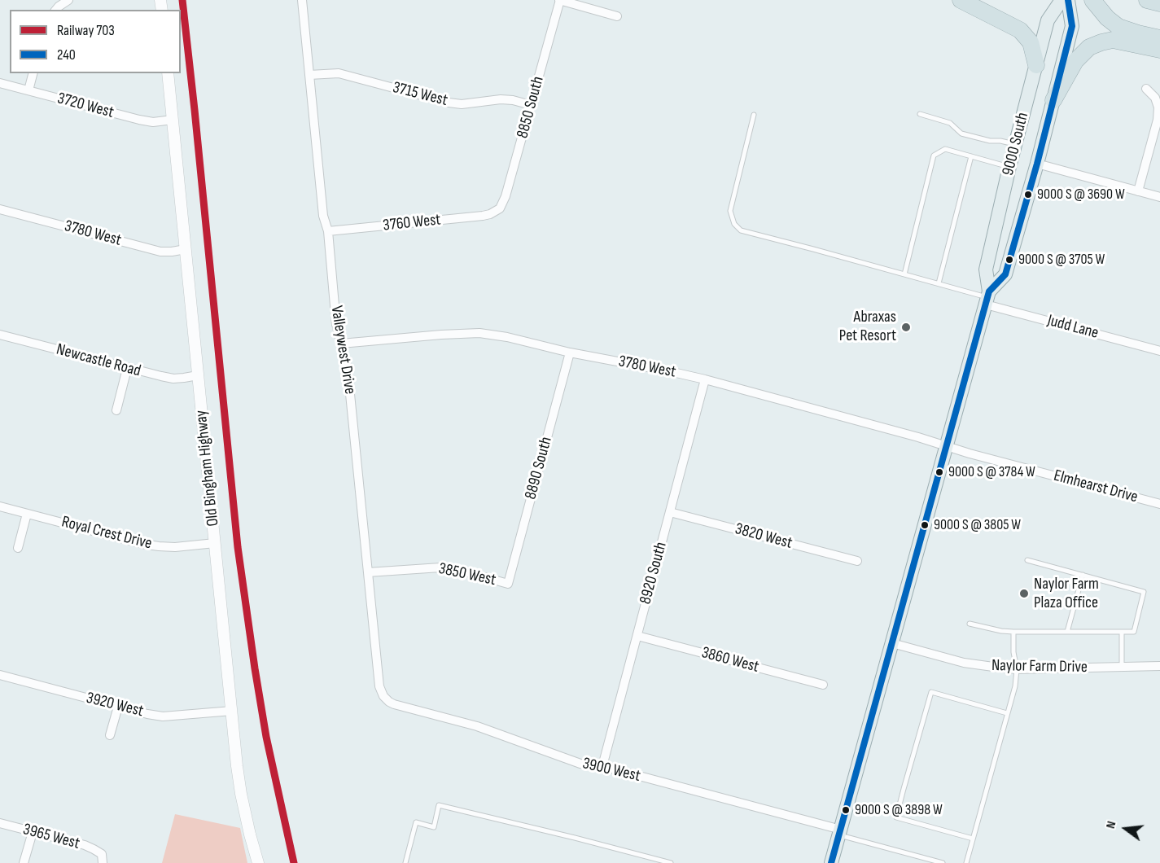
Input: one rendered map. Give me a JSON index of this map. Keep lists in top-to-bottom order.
{
  "streets": {
    "main road": ["9000 South"],
    "street": [
      "3715 West",
      "3720 West",
      "8850 South",
      "3760 West",
      "3780 West",
      "Judd Lane",
      "Valleywest Drive",
      "Newcastle Road",
      "Old Bingham Highway",
      "8890 South",
      "Elmhearst Drive",
      "Royal Crest Drive",
      "3820 West",
      "8920 South",
      "3850 West",
      "3860 West",
      "Naylor Farm Drive",
      "3920 West",
      "3900 West",
      "3965 West"
    ]
  },
  "crossings": [
    ["3715 West", "8850 South"],
    ["3715 West", "Valleywest Drive"],
    ["3720 West", "Old Bingham Highway"],
    ["8850 South", "3760 West"],
    ["9000 South", "3780 West"],
    ["9000 South", "Judd Lane"],
    ["9000 South", "Elmhearst Drive"],
    ["9000 South", "Naylor Farm Drive"],
    ["9000 South", "3900 West"],
    ["3760 West", "Valleywest Drive"],
    ["3780 West", "Valleywest Drive"],
    ["3780 West", "Old Bingham Highway"],
    ["3780 West", "8890 South"],
    ["3780 West", "Elmhearst Drive"],
    ["3780 West", "8920 South"],
    ["Valleywest Drive", "3850 West"],
    ["Valleywest Drive", "3900 West"],
    ["Newcastle Road", "Old Bingham Highway"],
    ["Old Bingham Highway", "Royal Crest Drive"],
    ["Old Bingham Highway", "3920 West"],
    ["8890 South", "3850 West"],
    ["3820 West", "8920 South"],
    ["8920 South", "3860 West"],
    ["8920 South", "3900 West"]
  ],
  "places": [
    "9000 S @ 3690 W",
    "9000 S @ 3705 W",
    "Abraxas Pet Resort",
    "9000 S @ 3784 W",
    "9000 S @ 3805 W",
    "Naylor Farm Plaza Office",
    "9000 S @ 3898 W"
  ],
  "lines": ["rail line 703", "transit line 240"],
  "legend": ["Railway 703", "240"],
  "north": "left"
}
